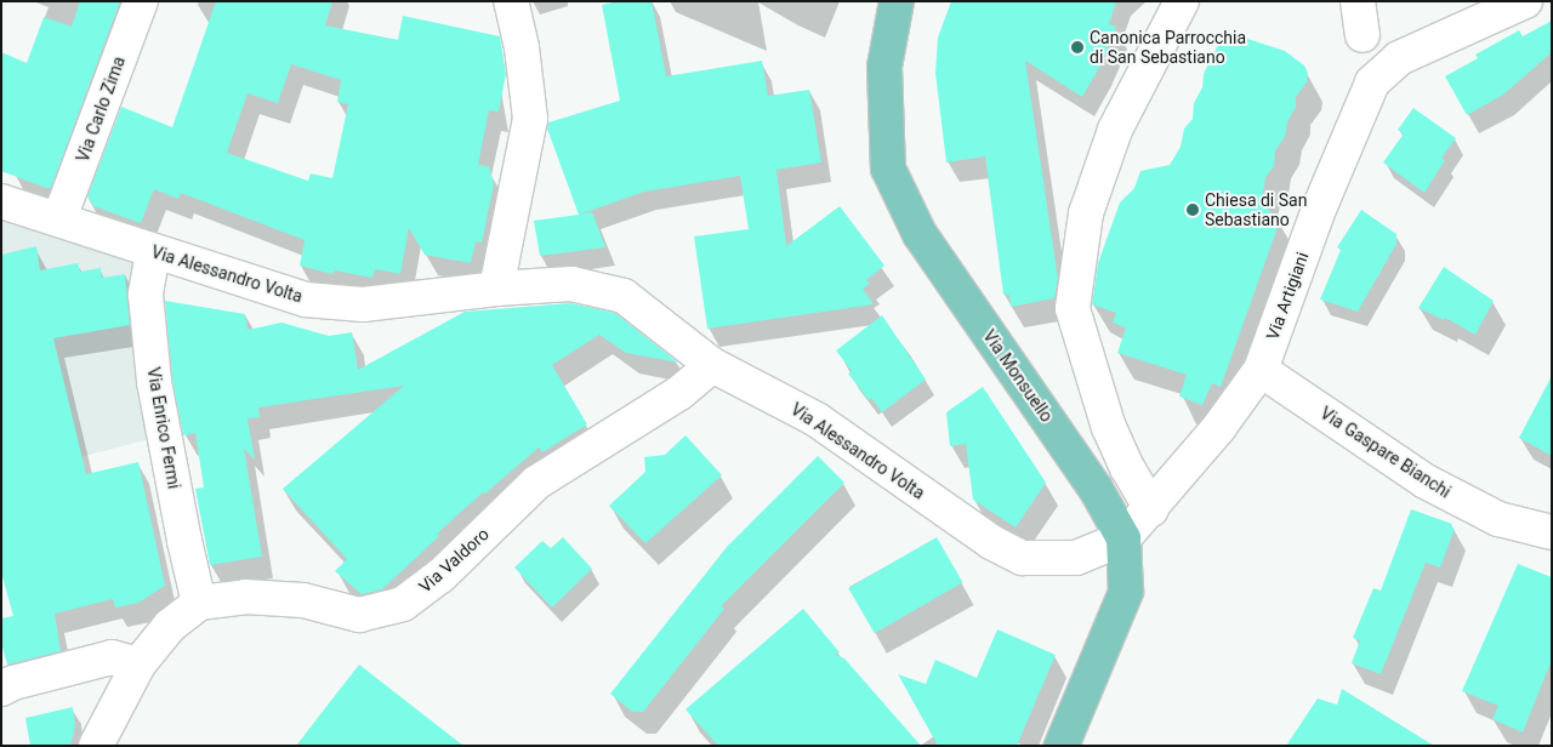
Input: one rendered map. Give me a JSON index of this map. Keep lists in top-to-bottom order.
{
  "streets": {
    "main road": ["Via Monsuello"],
    "street": [
      "Via Carlo Zima",
      "Via Alessandro Volta",
      "Via Artigiani",
      "Via Enrico Fermi",
      "Via Gaspare Bianchi",
      "Via Valdoro"
    ]
  },
  "crossings": [
    ["Via Carlo Zima", "Via Alessandro Volta"],
    ["Via Alessandro Volta", "Via Artigiani"],
    ["Via Alessandro Volta", "Via Monsuello"],
    ["Via Alessandro Volta", "Via Enrico Fermi"],
    ["Via Alessandro Volta", "Via Valdoro"],
    ["Via Artigiani", "Via Monsuello"],
    ["Via Artigiani", "Via Gaspare Bianchi"],
    ["Via Enrico Fermi", "Via Valdoro"]
  ],
  "places": ["Canonica Parrocchia di San Sebastiano", "Chiesa di San Sebastiano"]
}
